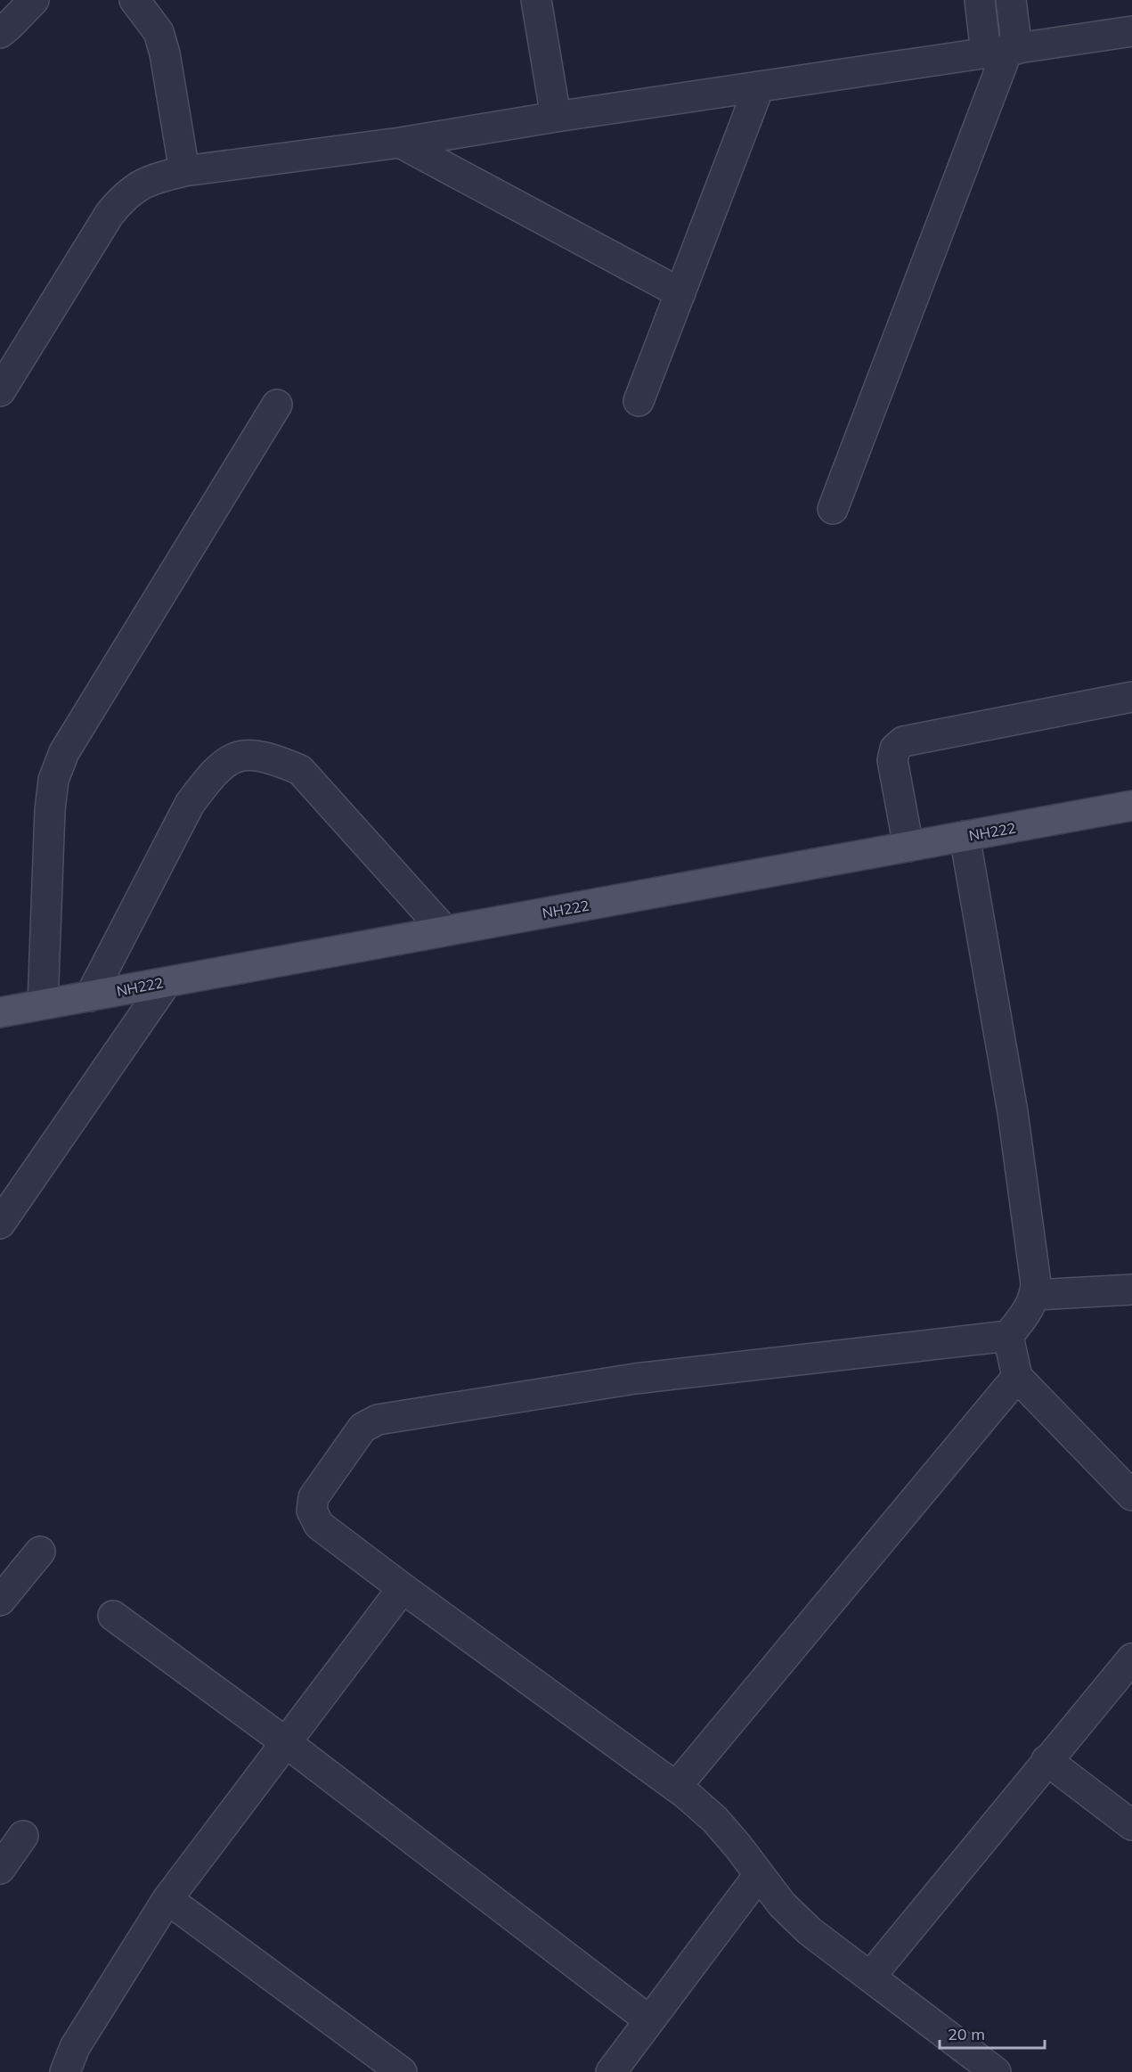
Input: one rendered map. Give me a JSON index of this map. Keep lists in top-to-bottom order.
{
  "streets": {
    "main road": ["NH222"]
  },
  "scale_bar": "20 m"
}
